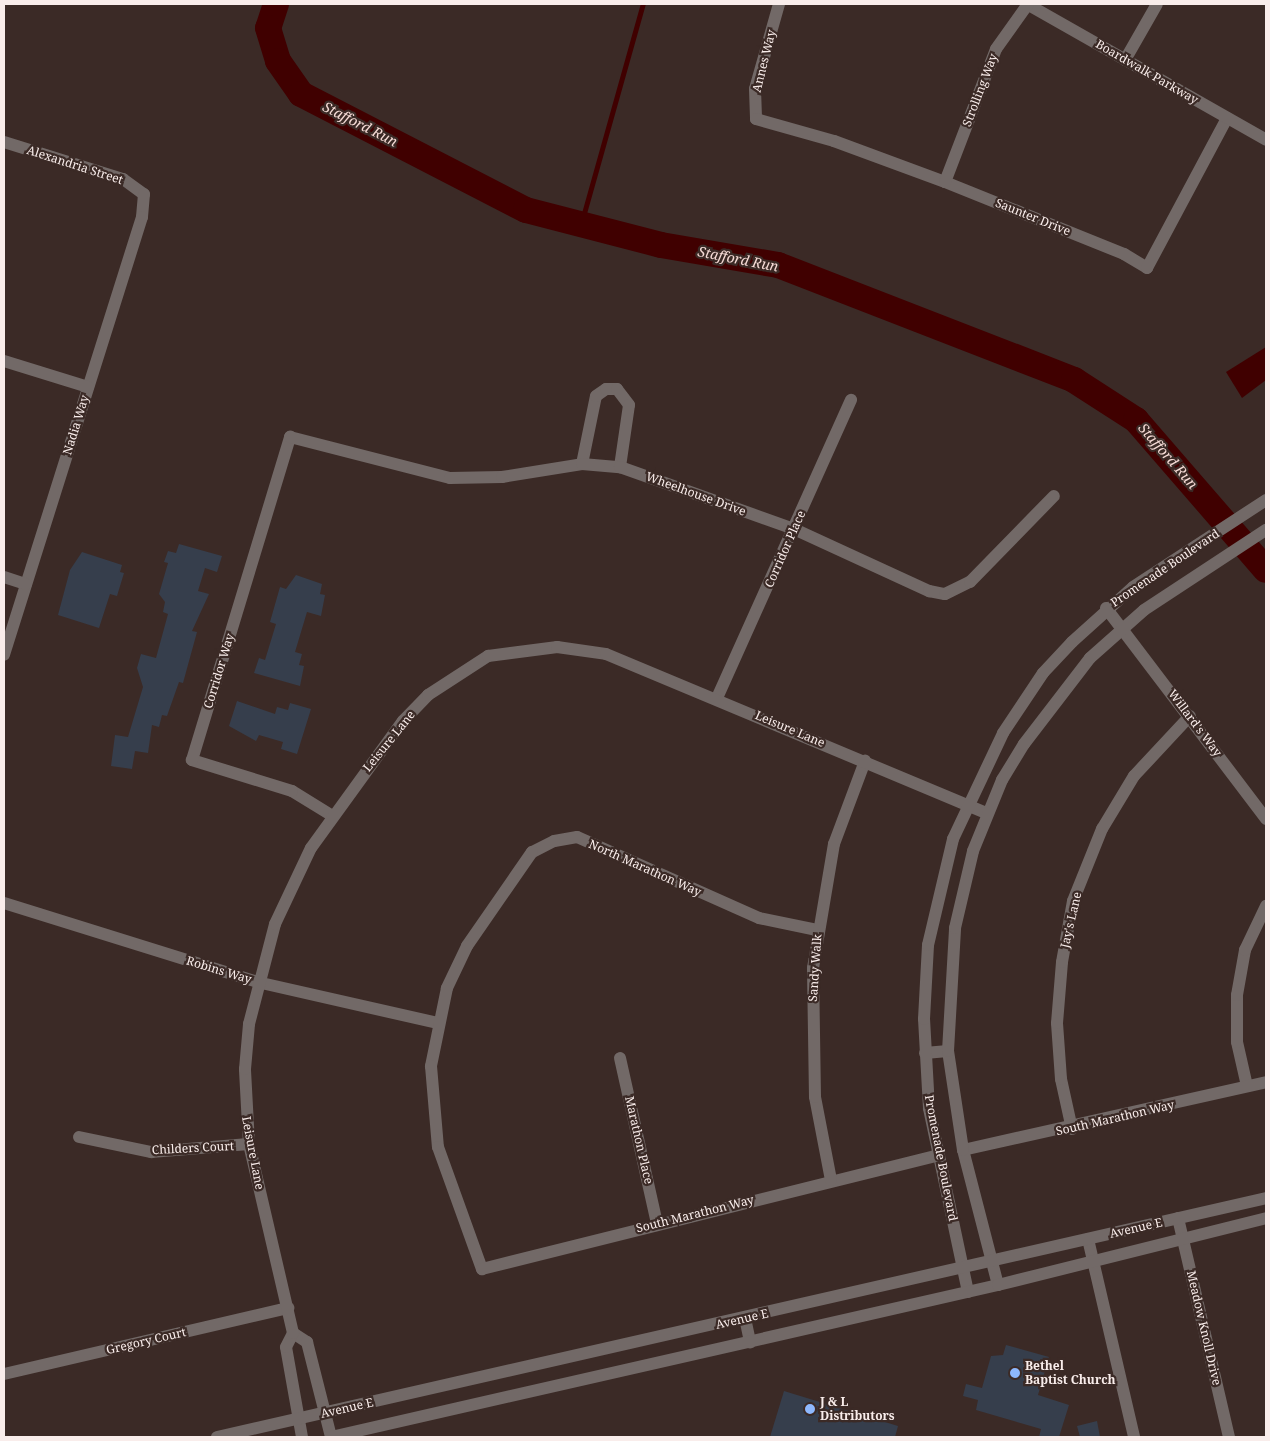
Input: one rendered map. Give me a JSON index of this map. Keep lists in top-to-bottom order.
{
  "streets": {
    "street": [
      "Annes Way",
      "Boardwalk Parkway",
      "Strolling Way",
      "Alexandria Street",
      "Saunter Drive",
      "Nadia Way",
      "Wheelhouse Drive",
      "Corridor Place",
      "Promenade Boulevard",
      "Corridor Way",
      "Willard's Way",
      "Leisure Lane",
      "North Marathon Way",
      "Jay's Lane",
      "Sandy Walk",
      "Robins Way",
      "South Marathon Way",
      "Marathon Place",
      "Childers Court",
      "Avenue E",
      "Meadow Knoll Drive",
      "Gregory Court"
    ]
  },
  "crossings": [
    ["Annes Way", "Saunter Drive"],
    ["Boardwalk Parkway", "Strolling Way"],
    ["Boardwalk Parkway", "Saunter Drive"],
    ["Strolling Way", "Saunter Drive"],
    ["Alexandria Street", "Nadia Way"],
    ["Wheelhouse Drive", "Corridor Place"],
    ["Wheelhouse Drive", "Corridor Way"],
    ["Corridor Place", "Leisure Lane"],
    ["Promenade Boulevard", "Willard's Way"],
    ["Promenade Boulevard", "Leisure Lane"],
    ["Promenade Boulevard", "South Marathon Way"],
    ["Promenade Boulevard", "Avenue E"],
    ["Corridor Way", "Leisure Lane"],
    ["Willard's Way", "Jay's Lane"],
    ["Leisure Lane", "Sandy Walk"],
    ["Leisure Lane", "Robins Way"],
    ["Leisure Lane", "Childers Court"],
    ["Leisure Lane", "Avenue E"],
    ["Leisure Lane", "Gregory Court"],
    ["North Marathon Way", "Sandy Walk"],
    ["North Marathon Way", "Robins Way"],
    ["North Marathon Way", "South Marathon Way"],
    ["Jay's Lane", "South Marathon Way"],
    ["Sandy Walk", "South Marathon Way"],
    ["South Marathon Way", "Marathon Place"],
    ["Avenue E", "Meadow Knoll Drive"]
  ],
  "water": ["Stafford Run"],
  "places": ["Bethel Baptist Church", "J & L Distributors"]
}
